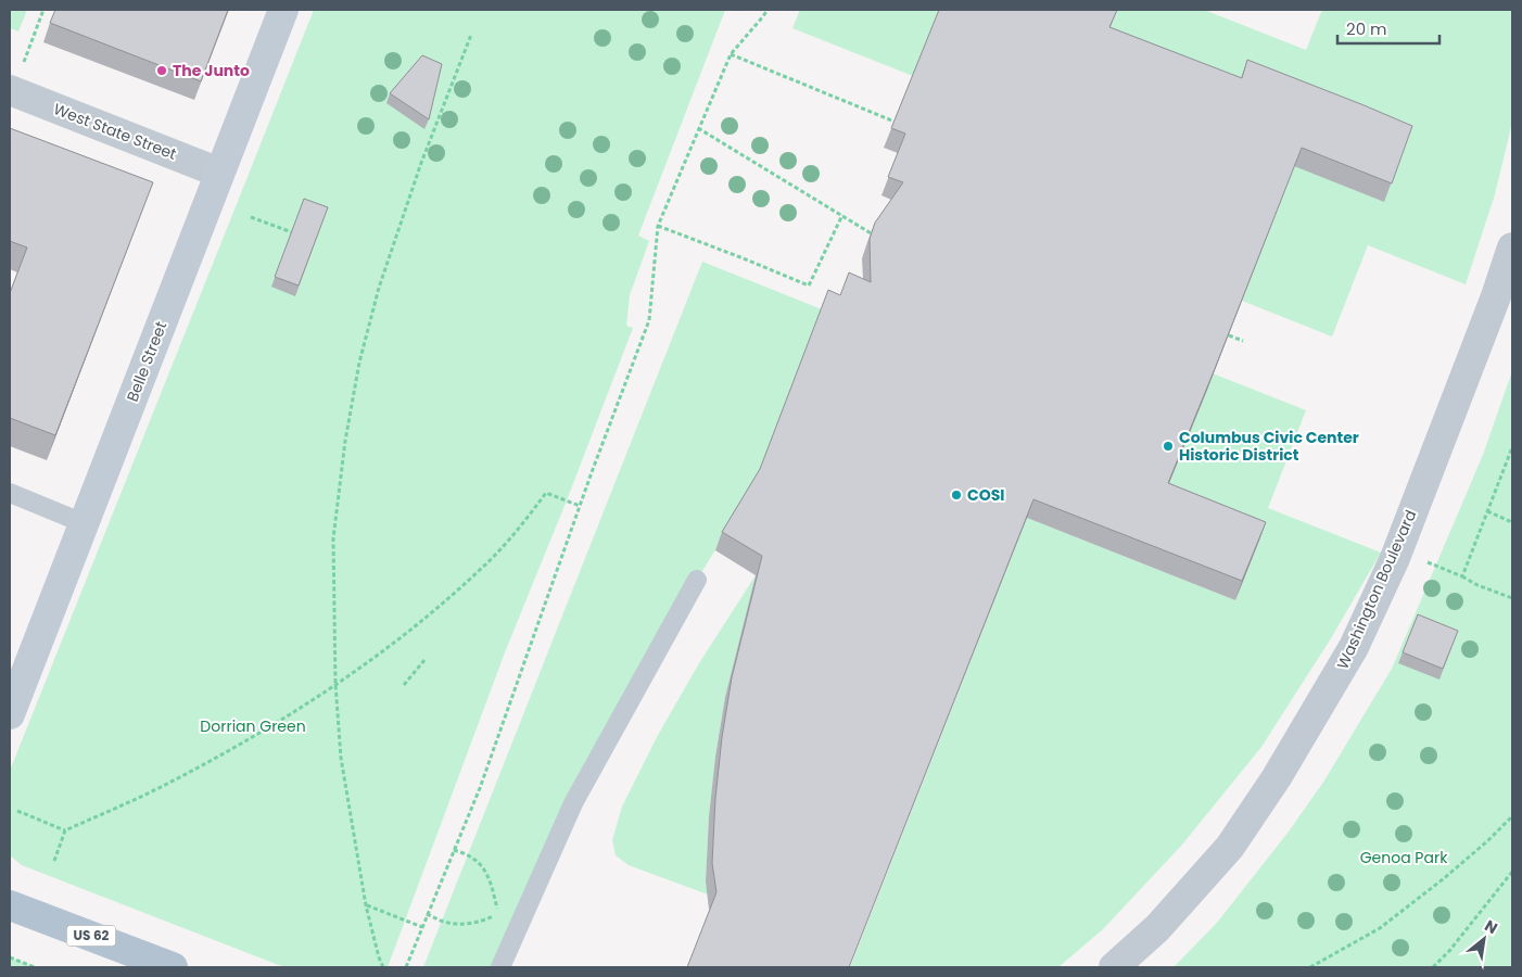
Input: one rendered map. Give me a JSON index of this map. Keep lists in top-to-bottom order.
{
  "streets": {
    "main road": ["US 62"],
    "street": ["West State Street", "Belle Street", "Washington Boulevard"]
  },
  "crossings": [
    ["West State Street", "Belle Street"]
  ],
  "parks": ["Dorrian Green", "Genoa Park"],
  "places": ["The Junto", "Columbus Civic Center Historic District", "COSI"],
  "scale_bar": "20 m",
  "north": "top right"
}
